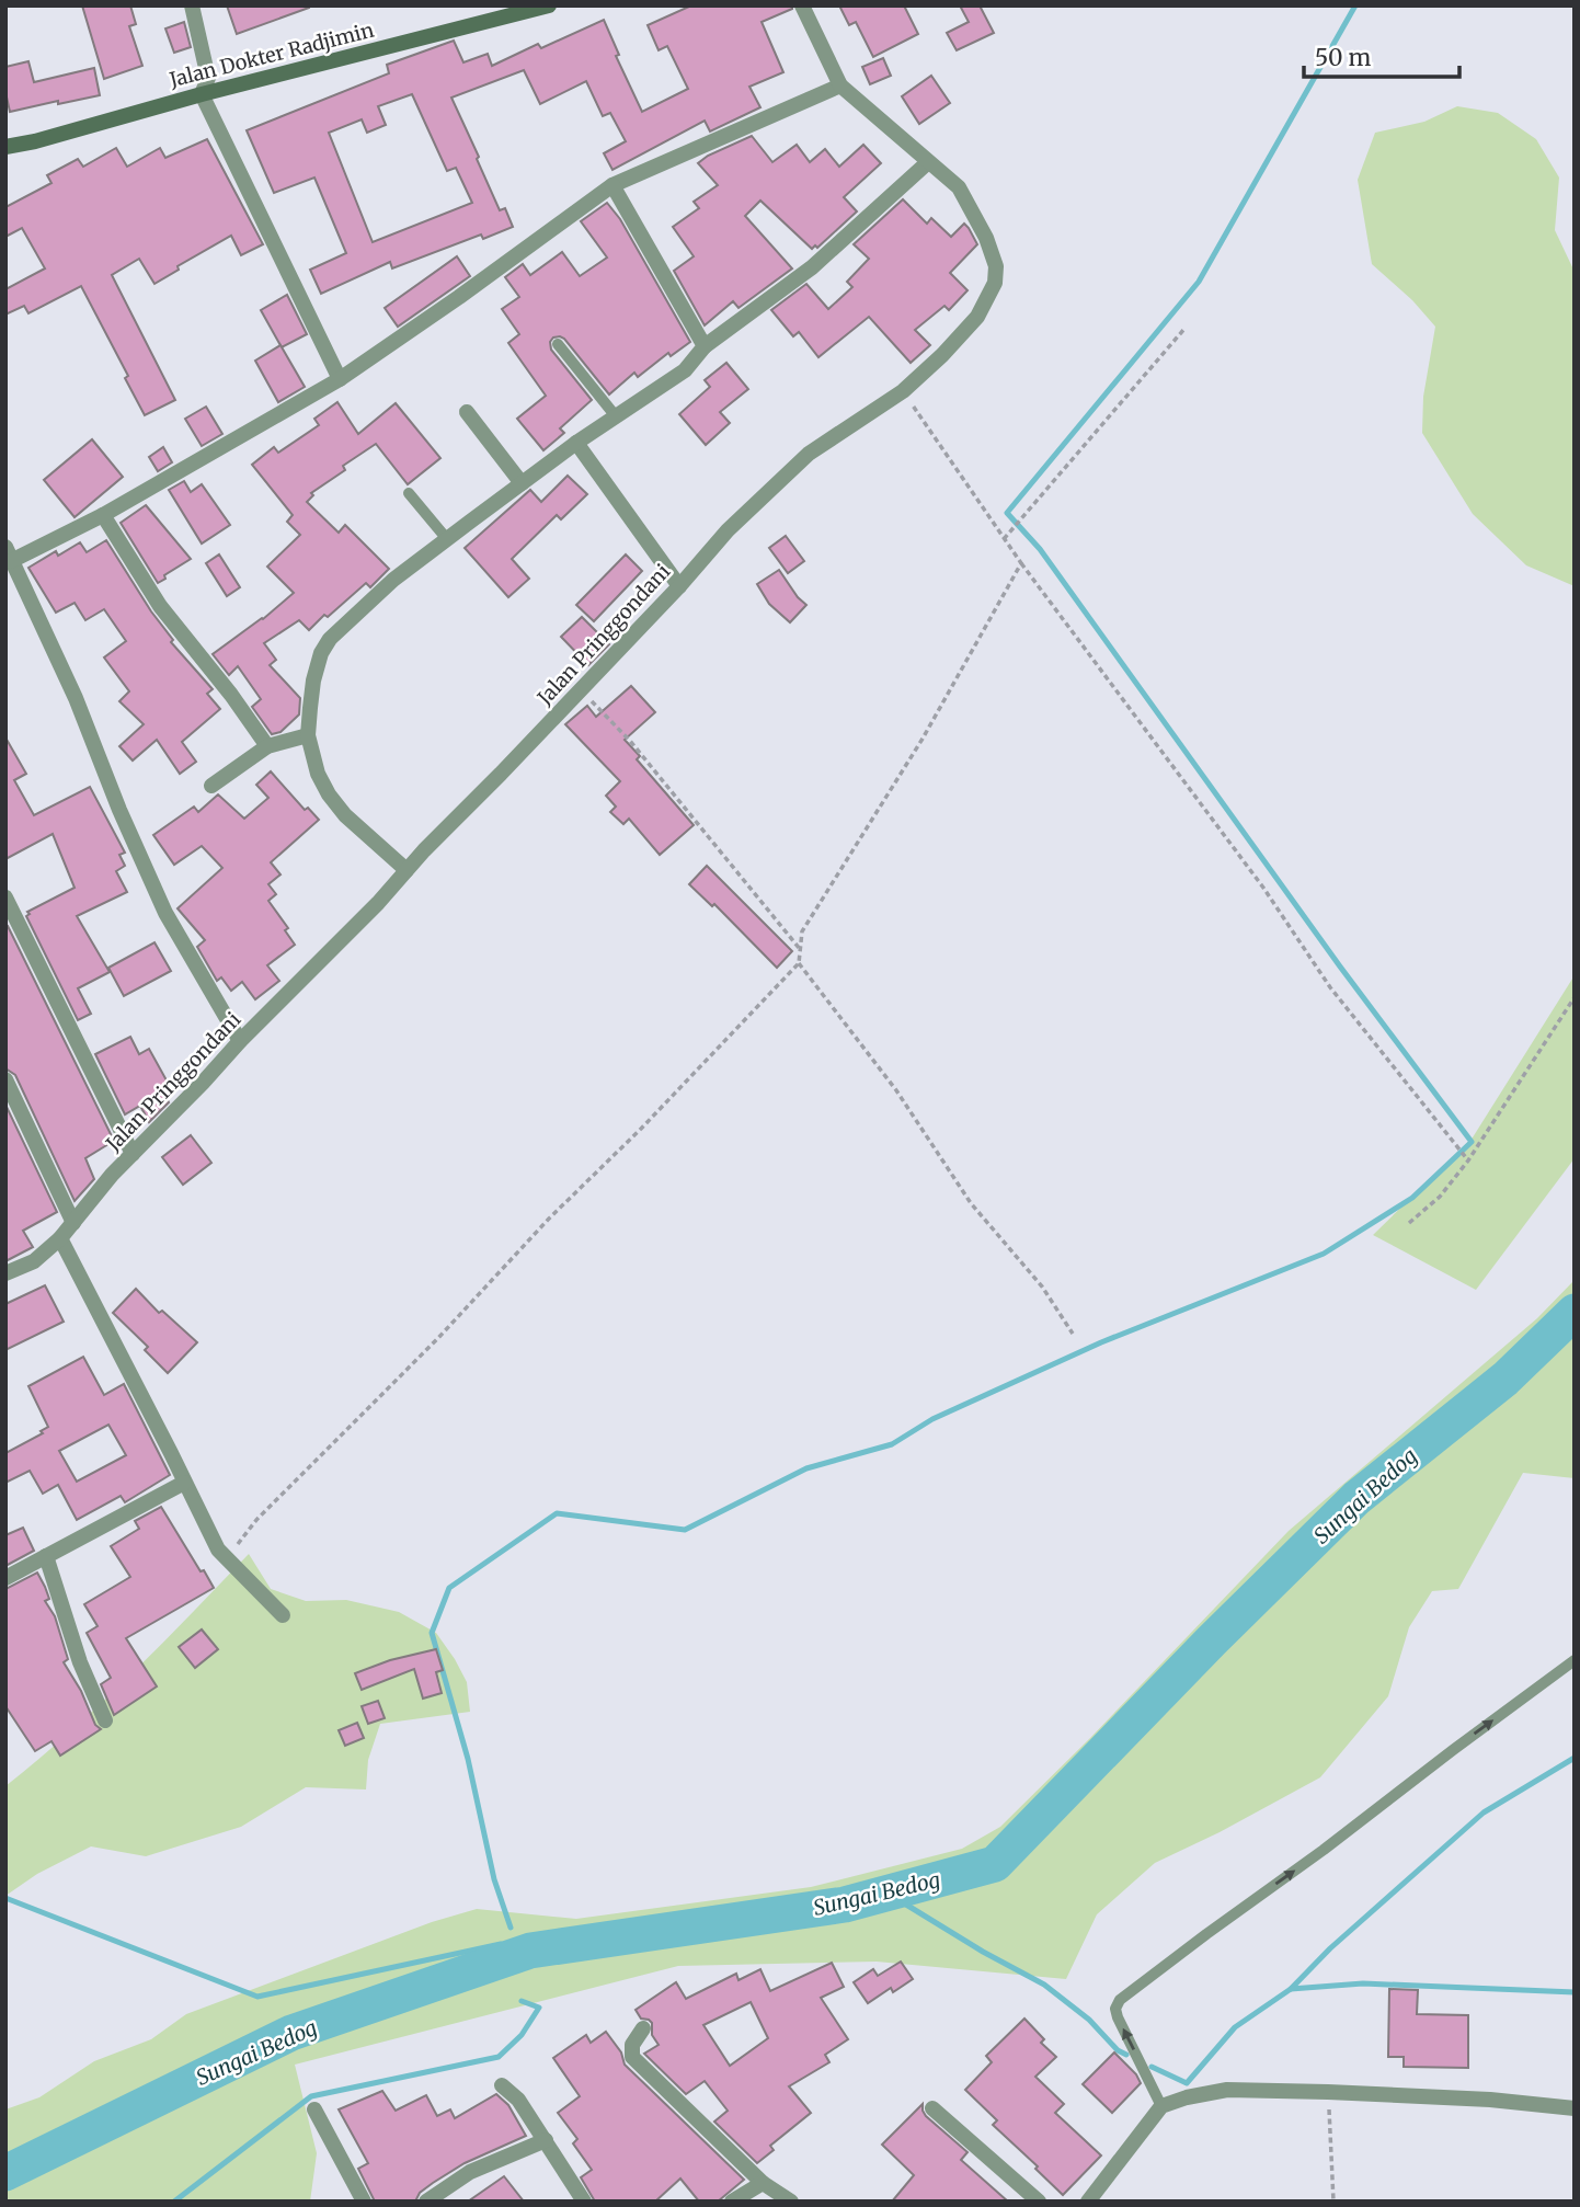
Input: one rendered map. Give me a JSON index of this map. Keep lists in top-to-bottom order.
{
  "streets": {
    "main road": ["Jalan Dokter Radjimin"],
    "street": ["Jalan Pringgondani"]
  },
  "water": ["Sungai Bedog"],
  "scale_bar": "50 m"
}
